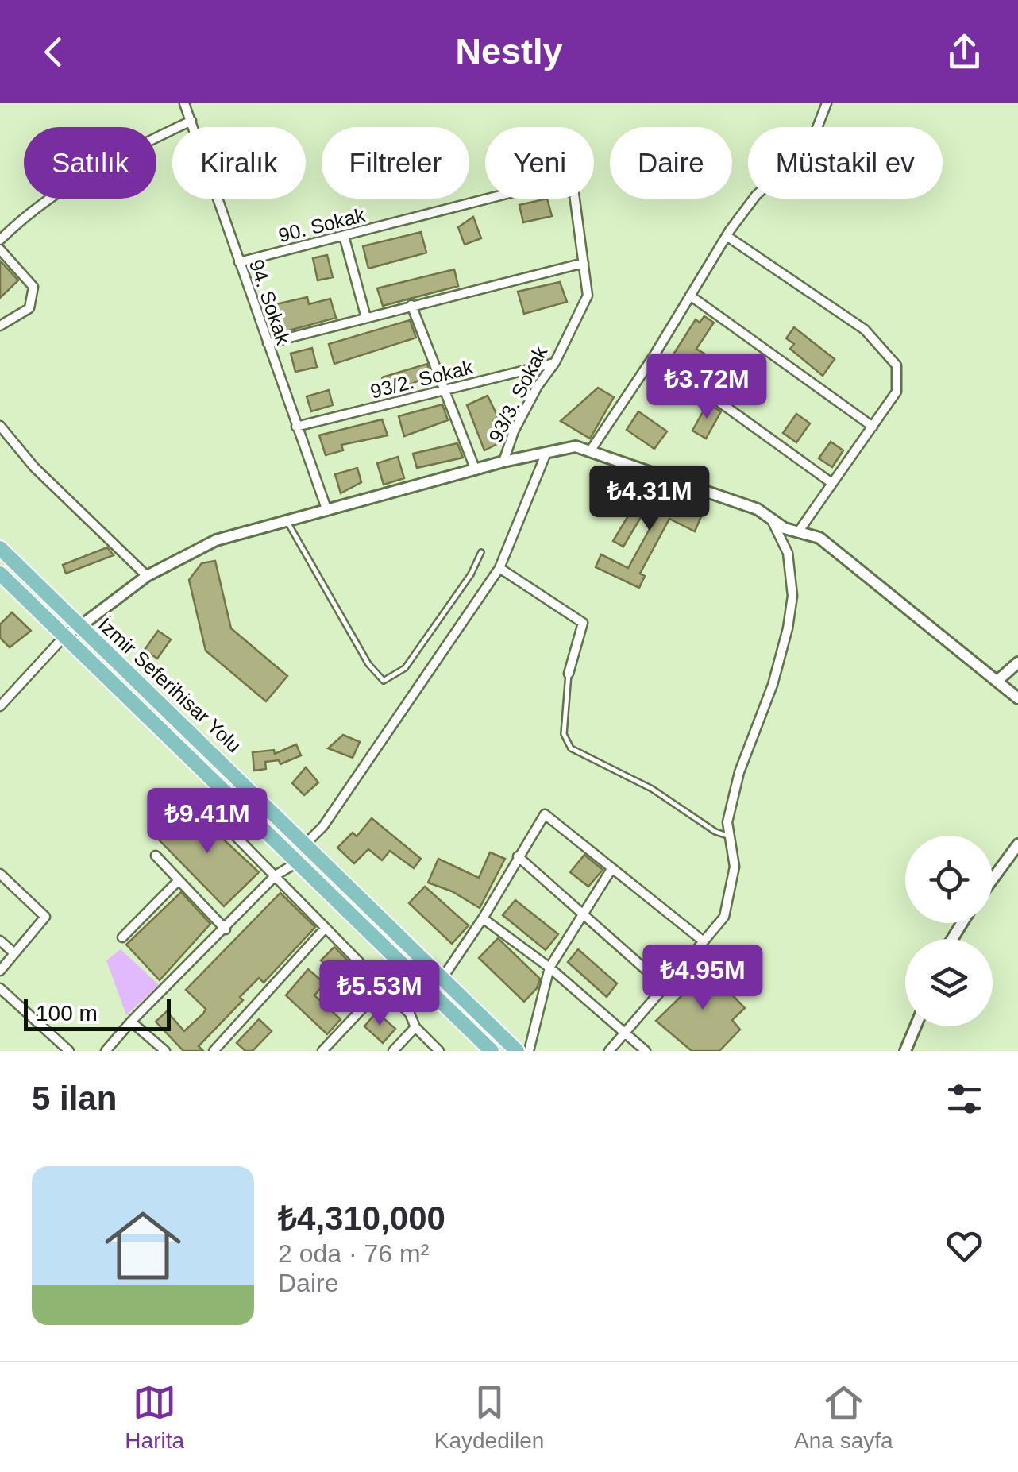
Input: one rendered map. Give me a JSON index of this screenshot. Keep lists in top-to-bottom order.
{
  "streets": {
    "main road": ["İzmir Seferihisar Yolu"],
    "street": [
      "90. Sokak",
      "94. Sokak",
      "93/2. Sokak",
      "93/3. Sokak"
    ]
  },
  "crossings": [
    ["90. Sokak", "94. Sokak"],
    ["90. Sokak", "93/3. Sokak"],
    ["94. Sokak", "93/2. Sokak"],
    ["94. Sokak", "93/3. Sokak"],
    ["93/2. Sokak", "93/3. Sokak"],
    ["93/3. Sokak", "İzmir Seferihisar Yolu"]
  ],
  "scale_bar": "100 m",
  "page": {
    "header": "Nestly",
    "chip": [
      "Satılık",
      "Kiralık",
      "Filtreler",
      "Yeni",
      "Daire",
      "Müstakil ev"
    ],
    "price": [
      "₺3.72M",
      "₺4.31M",
      "₺9.41M",
      "₺4.95M",
      "₺5.53M"
    ],
    "scale": "100 m",
    "heading": "5 ilan",
    "list": [
      {
        "name": "₺4,310,000",
        "note": "2 oda · 76 m² · Daire"
      }
    ],
    "tabs": ["Harita", "Kaydedilen", "Ana sayfa"]
  }
}
